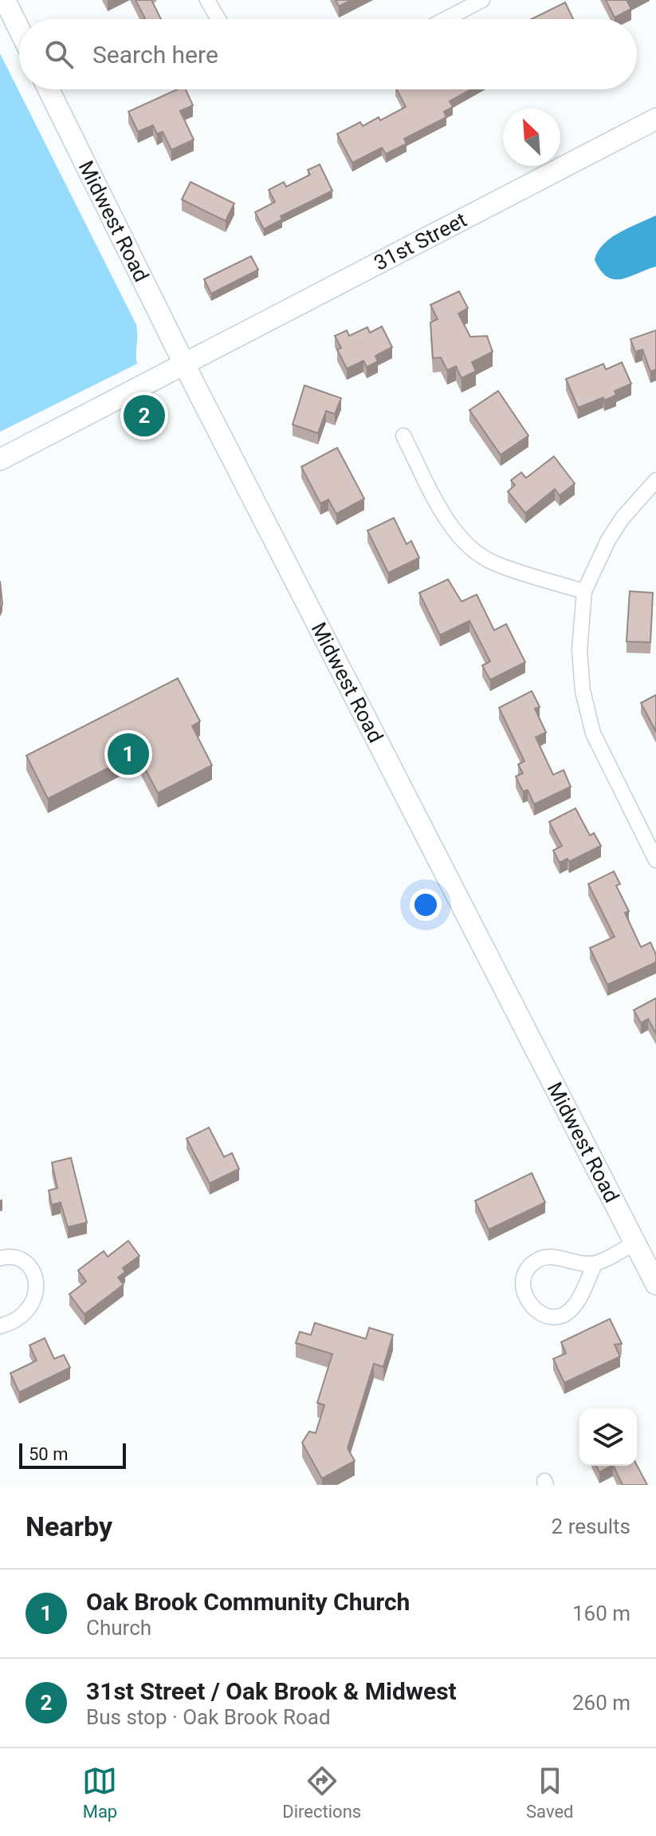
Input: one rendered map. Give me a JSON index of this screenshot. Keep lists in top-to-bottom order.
{
  "streets": {
    "main road": ["Midwest Road", "31st Street"]
  },
  "crossings": [
    ["Midwest Road", "31st Street"]
  ],
  "scale_bar": "50 m",
  "north": "top left",
  "page": {
    "search": "Search here",
    "pins": ["2", "1"],
    "scale": "50 m",
    "heading": ["Nearby", "2 results"],
    "list": [
      {
        "mark": "1",
        "name": "Oak Brook Community Church",
        "note": "Church",
        "value": "160 m"
      },
      {
        "mark": "2",
        "name": "31st Street / Oak Brook & Midwest",
        "note": "Bus stop · Oak Brook Road",
        "value": "260 m"
      }
    ],
    "nav": ["Map", "Directions", "Saved"]
  }
}
